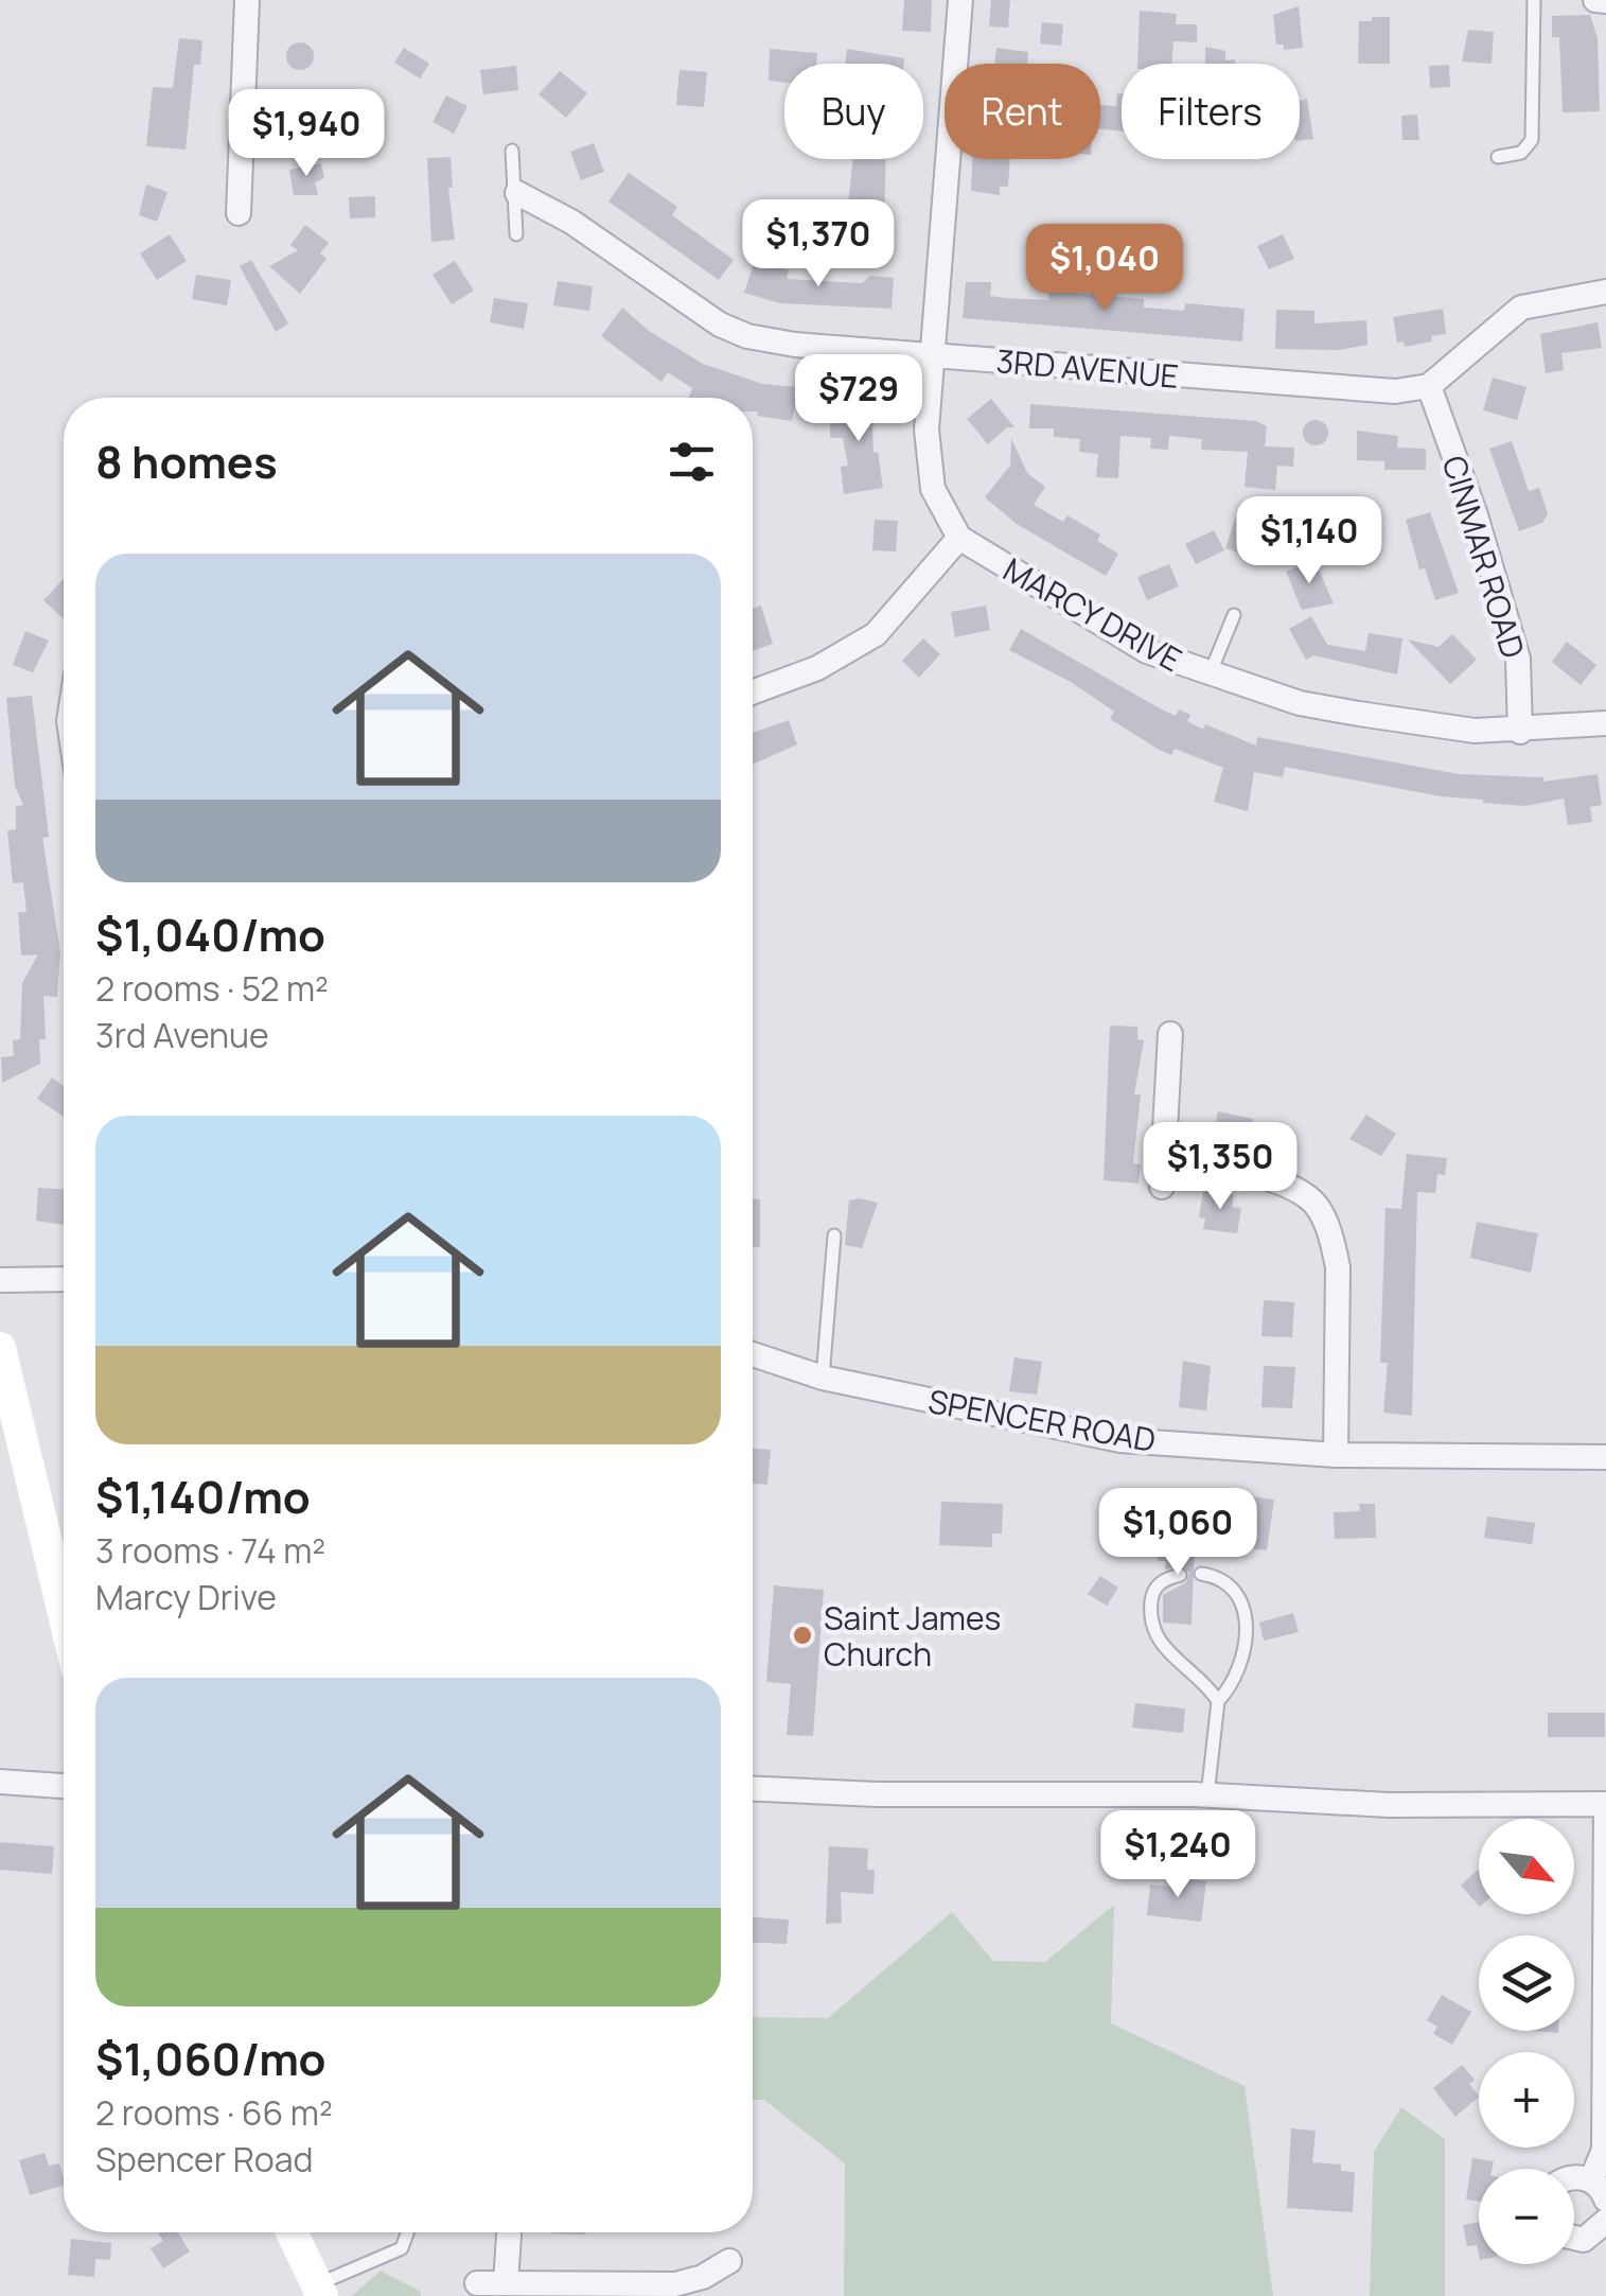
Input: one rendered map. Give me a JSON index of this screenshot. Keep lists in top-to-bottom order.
{
  "streets": {
    "street": [
      "3RD AVENUE",
      "CINMAR ROAD",
      "MARCY DRIVE",
      "SPENCER ROAD"
    ]
  },
  "crossings": [
    ["3RD AVENUE", "CINMAR ROAD"],
    ["CINMAR ROAD", "MARCY DRIVE"]
  ],
  "places": ["Saint James Church"],
  "north": "bottom right",
  "page": {
    "chip": ["Buy", "Rent", "Filters"],
    "price": [
      "$1,940",
      "$1,370",
      "$1,040",
      "$729",
      "$1,140",
      "$1,350",
      "$1,060",
      "$1,240"
    ],
    "heading": "8 homes",
    "list": [
      {
        "name": "$1,040/mo",
        "note": "2 rooms · 52 m² · 3rd Avenue"
      },
      {
        "name": "$1,140/mo",
        "note": "3 rooms · 74 m² · Marcy Drive"
      },
      {
        "name": "$1,060/mo",
        "note": "2 rooms · 66 m² · Spencer Road"
      }
    ],
    "map_buttons": ["+", "−"]
  }
}
